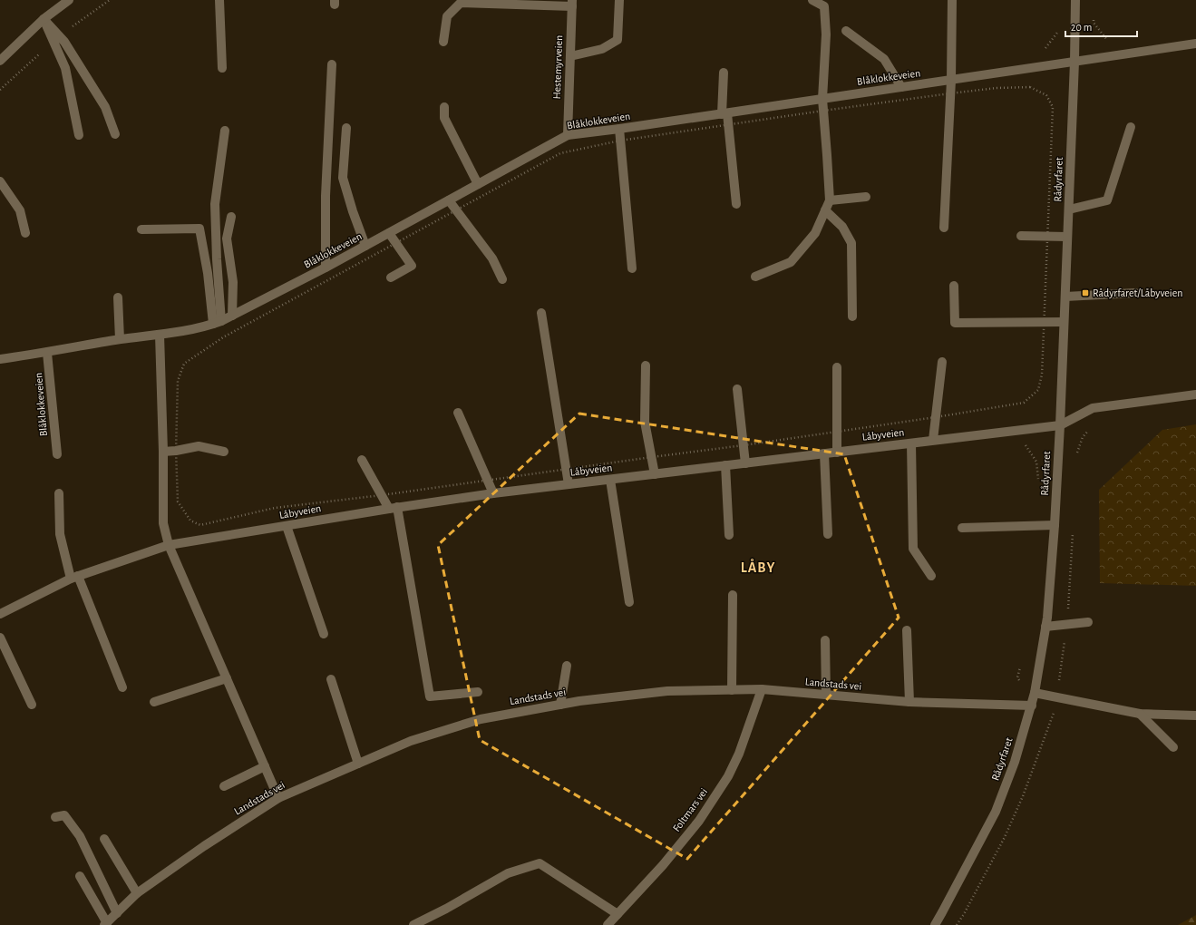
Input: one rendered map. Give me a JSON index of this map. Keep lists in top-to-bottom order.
{
  "streets": {
    "street": [
      "Hestemyrveien",
      "Blåklokkeveien",
      "Rådyrfaret",
      "Låbyveien",
      "Landstads vei",
      "Foltmars vei"
    ]
  },
  "crossings": [
    ["Hestemyrveien", "Blåklokkeveien"],
    ["Blåklokkeveien", "Rådyrfaret"],
    ["Rådyrfaret", "Låbyveien"],
    ["Rådyrfaret", "Landstads vei"],
    ["Landstads vei", "Foltmars vei"]
  ],
  "districts": ["LÅBY"],
  "places": {
    "transit": ["Rådyrfaret/Låbyveien"]
  },
  "scale_bar": "20 m"
}
